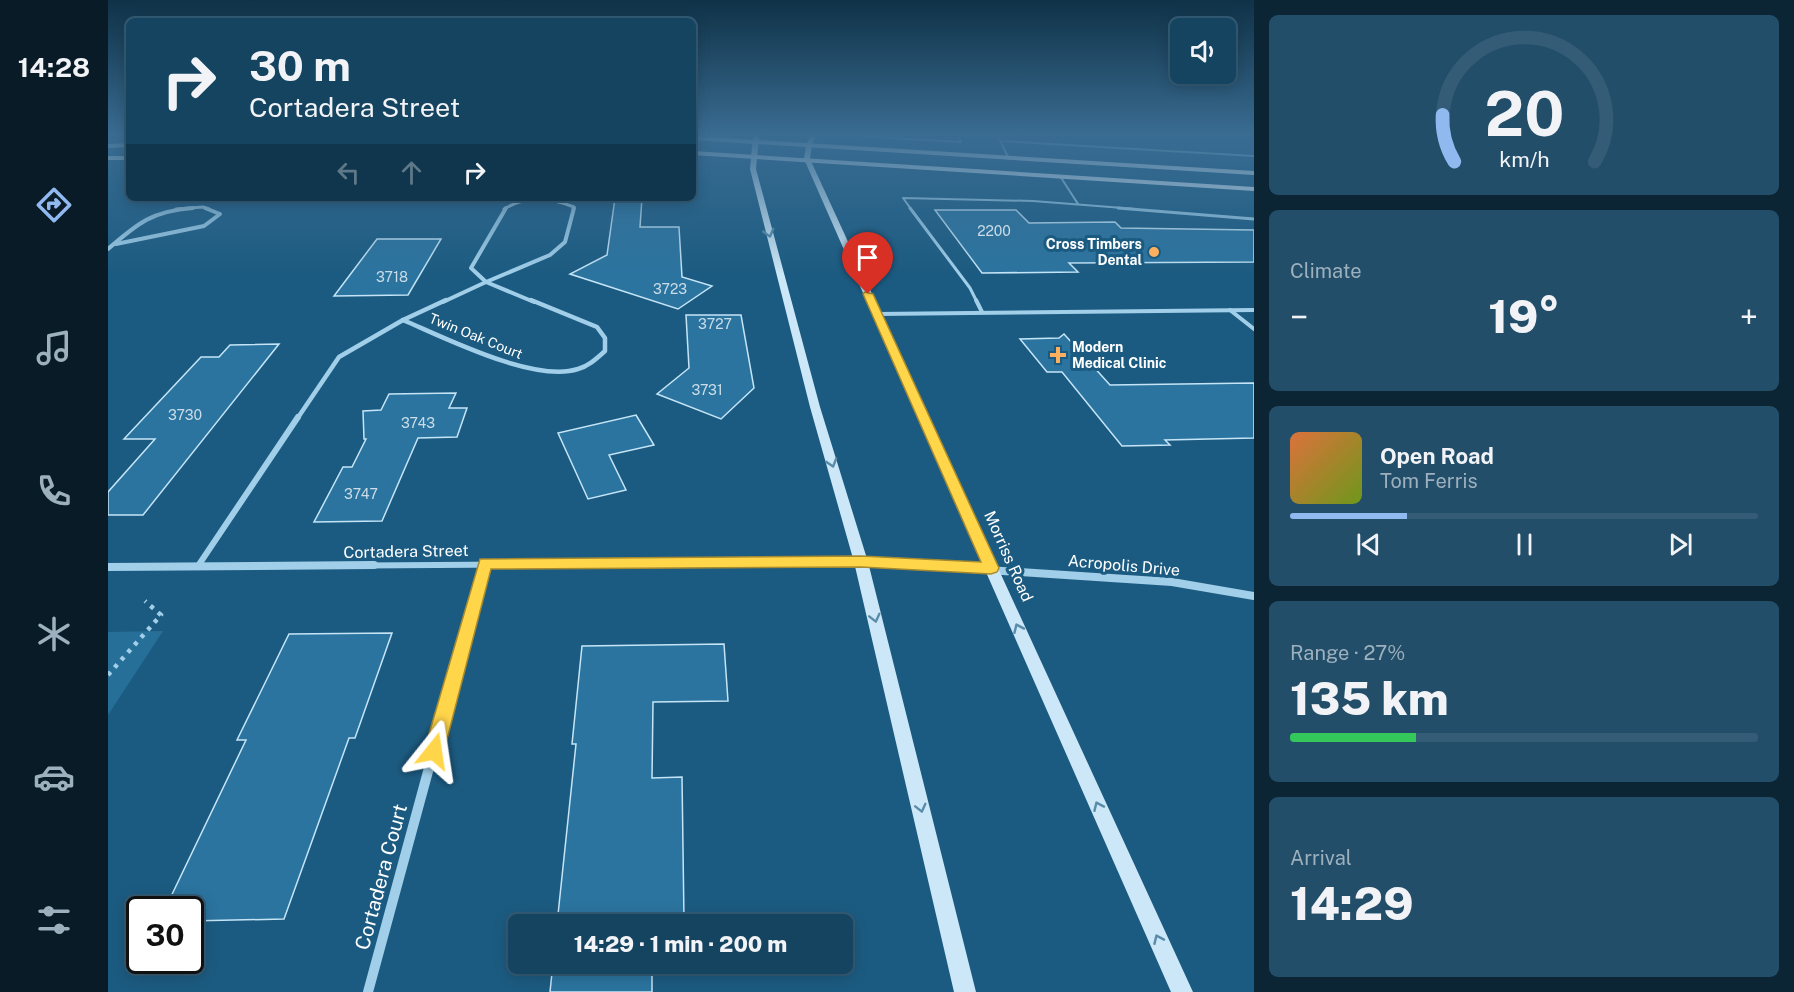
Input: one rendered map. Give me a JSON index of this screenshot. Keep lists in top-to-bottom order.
{
  "streets": {
    "main road": ["Morriss Road"],
    "street": [
      "Twin Oak Court",
      "Cortadera Street",
      "Acropolis Drive",
      "Cortadera Court"
    ]
  },
  "crossings": [
    ["Twin Oak Court", "Cortadera Street"],
    ["Cortadera Street", "Morriss Road"],
    ["Cortadera Street", "Acropolis Drive"],
    ["Cortadera Street", "Cortadera Court"],
    ["Morriss Road", "Acropolis Drive"]
  ],
  "one_way": ["Morriss Road"],
  "places": {
    "other": ["Cross Timbers Dental"],
    "health": ["Modern Medical Clinic"]
  },
  "house_numbers": [
    "2200",
    "3718",
    "3723",
    "3727",
    "3731",
    "3730",
    "3743",
    "3747"
  ],
  "page": {
    "tabs": "14:28",
    "turn": ["30 m", "Cortadera Street"],
    "tile": [
      "Climate",
      ["Range · 27%", "135 km"],
      ["Arrival", "14:29"]
    ],
    "heat": ["−", "19°", "+"],
    "song": ["Open Road", "Tom Ferris"],
    "limit": "30",
    "trip": "14:29 · 1 min · 200 m",
    "gauge": ["20", "km/h"]
  }
}
